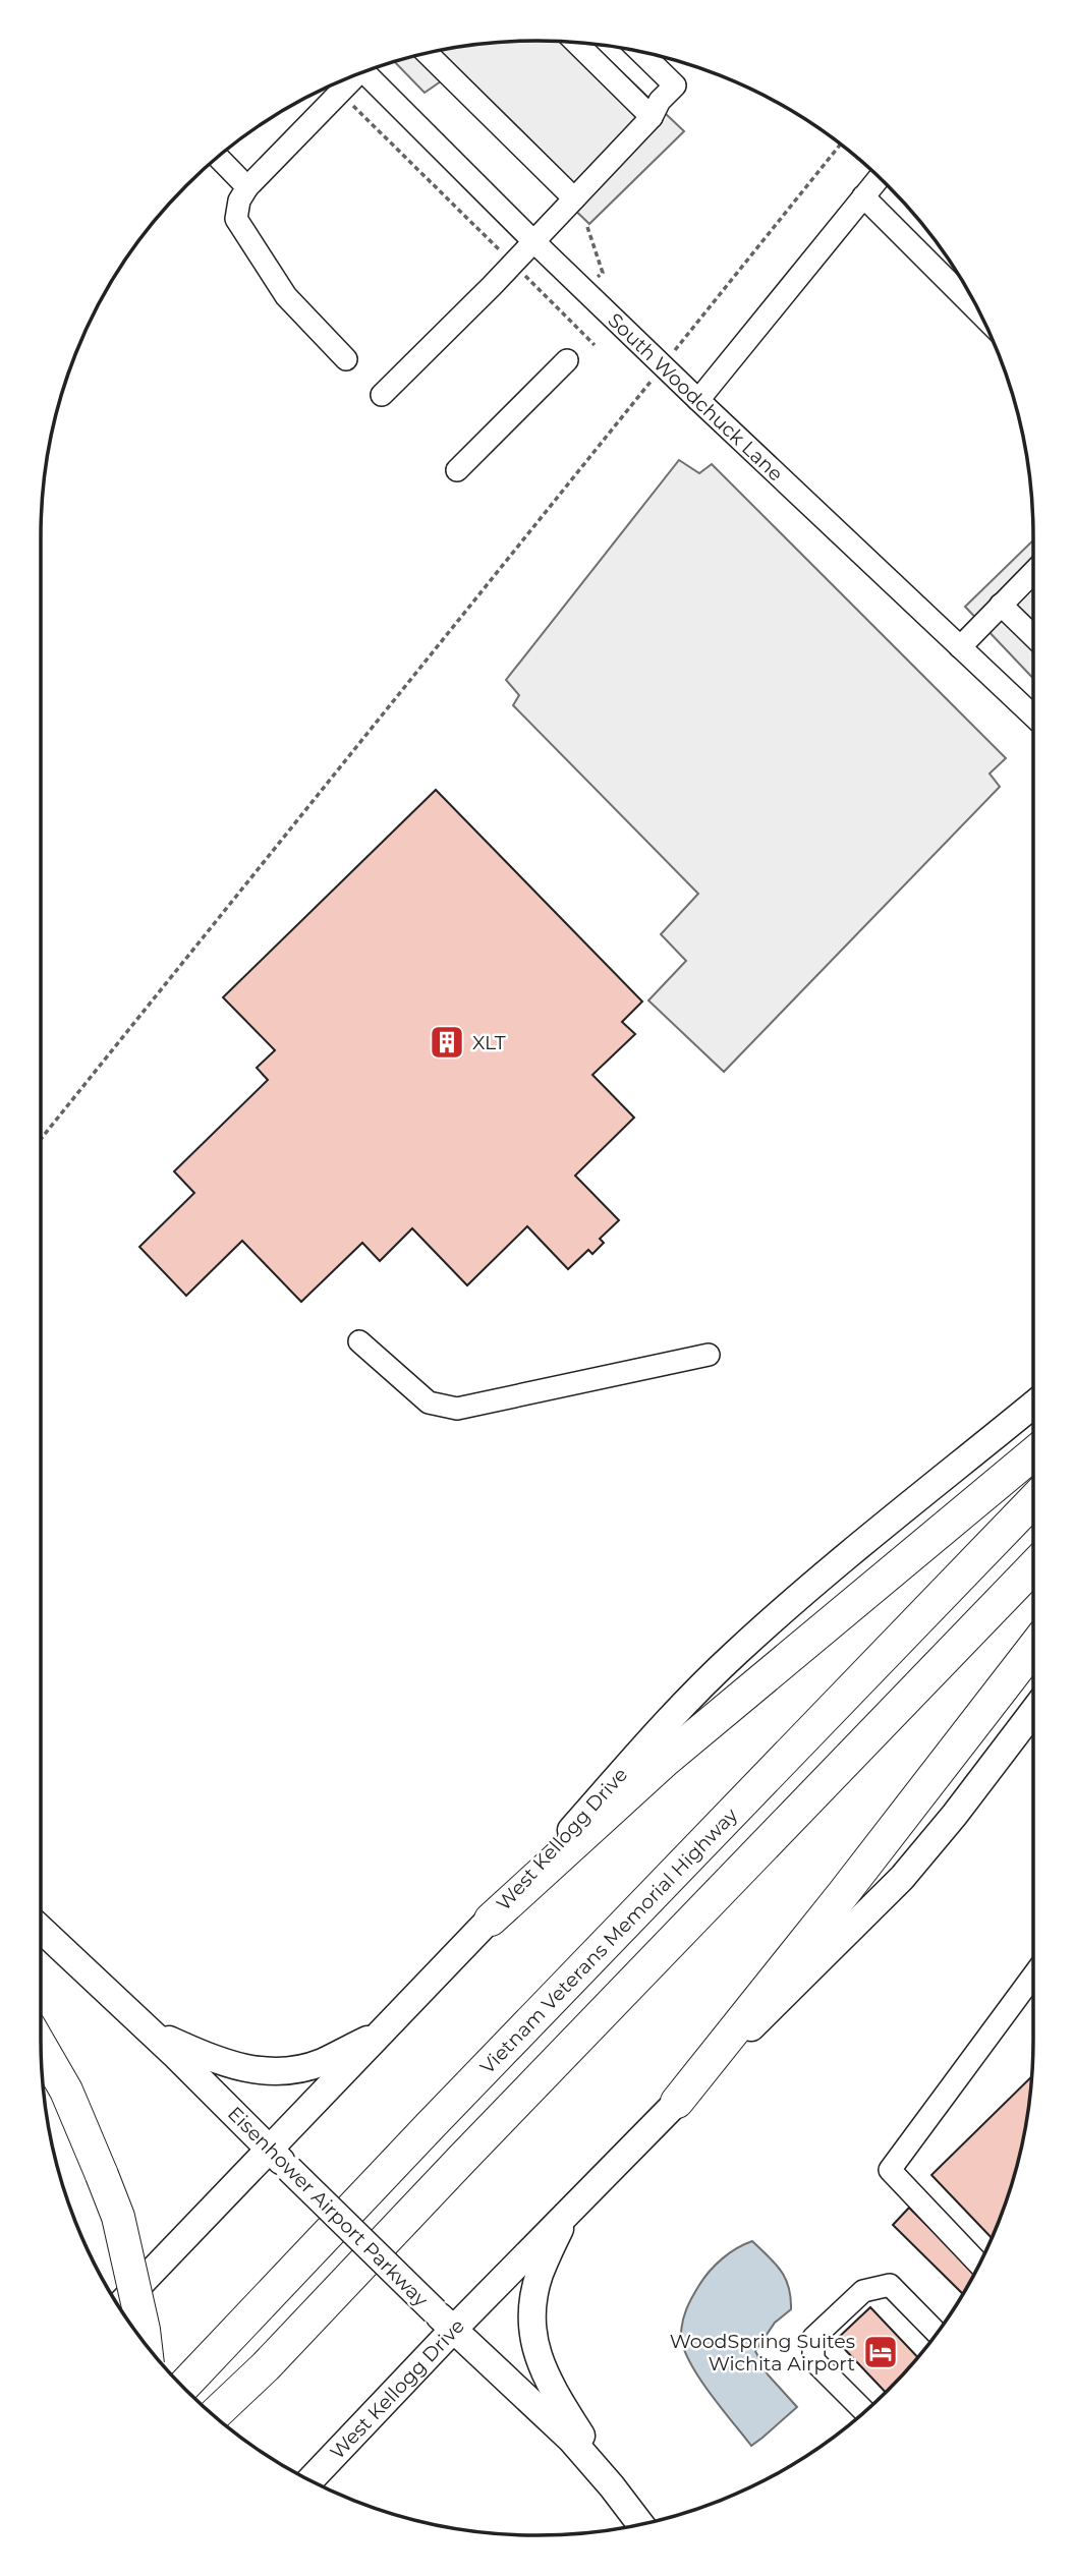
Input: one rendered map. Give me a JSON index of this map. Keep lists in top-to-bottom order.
{
  "streets": {
    "highway": ["Vietnam Veterans Memorial Highway"],
    "main road": ["West Kellogg Drive", "Eisenhower Airport Parkway"],
    "street": ["South Woodchuck Lane"]
  },
  "crossings": [
    ["West Kellogg Drive", "Eisenhower Airport Parkway"]
  ],
  "places": {
    "building": ["XLT"],
    "hotel": ["WoodSpring Suites Wichita Airport"]
  }
}
